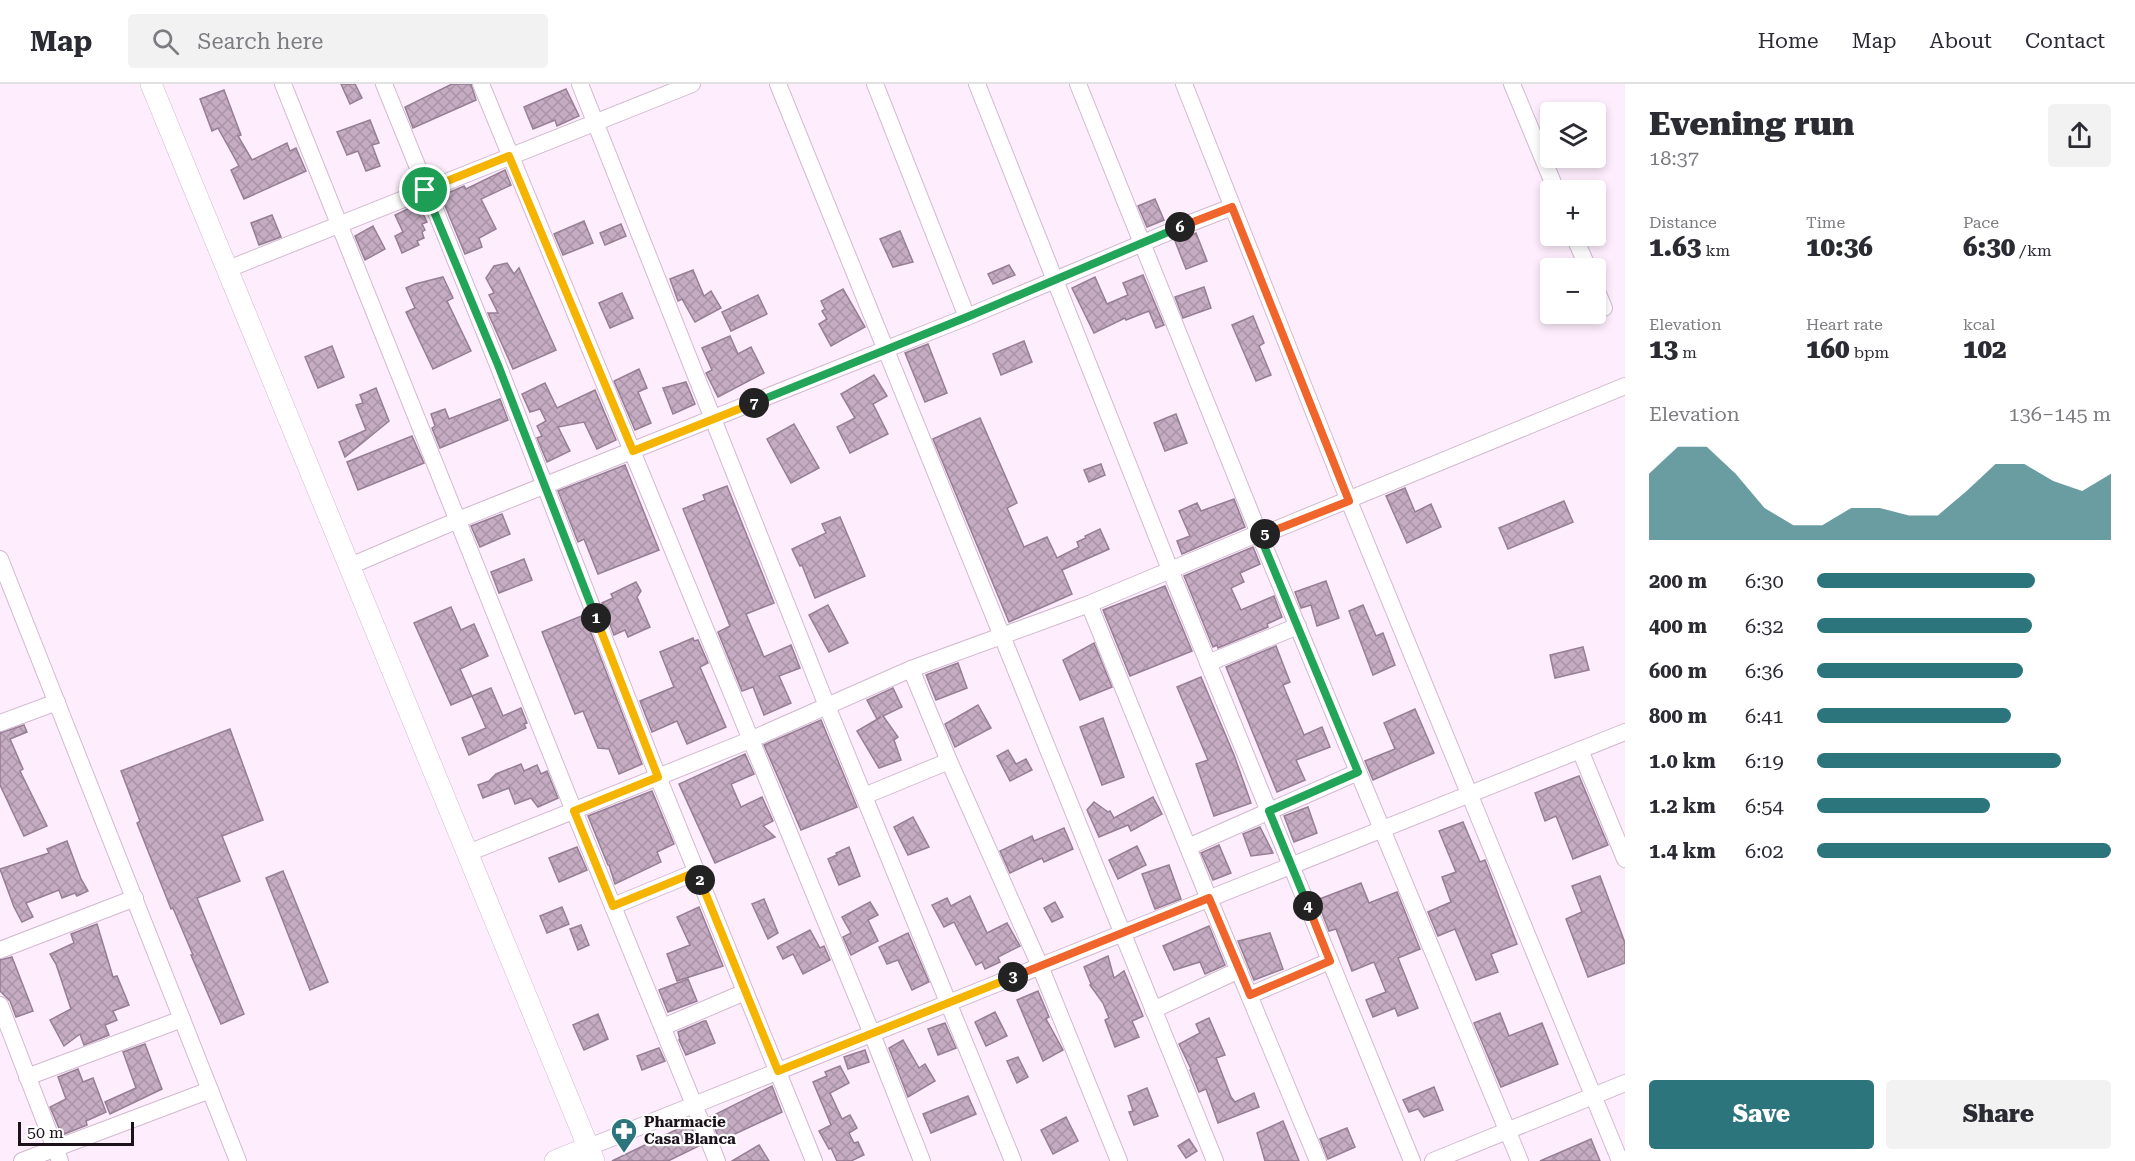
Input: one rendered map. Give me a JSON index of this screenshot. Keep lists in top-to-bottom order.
{
  "places": {
    "pharmacy": ["Pharmacie Casa Blanca"]
  },
  "scale_bar": "50 m",
  "page": {
    "header": "Map",
    "search": "Search here",
    "nav": [
      "Home",
      "Map",
      "About",
      "Contact"
    ],
    "heading": ["Evening run", "18:37"],
    "map_buttons": ["+", "−"],
    "stats": [
      ["Distance", "1.63 km"],
      ["Time", "10:36"],
      ["Pace", "6:30 /km"],
      ["Elevation", "13 m"],
      ["Heart rate", "160 bpm"],
      ["kcal", "102"]
    ],
    "pins": [
      "6",
      "7",
      "5",
      "1",
      "2",
      "4",
      "3"
    ],
    "chart": ["Elevation", "136–145 m"],
    "list": [
      {
        "name": "200 m",
        "note": "6:30"
      },
      {
        "name": "400 m",
        "note": "6:32"
      },
      {
        "name": "600 m",
        "note": "6:36"
      },
      {
        "name": "800 m",
        "note": "6:41"
      },
      {
        "name": "1.0 km",
        "note": "6:19"
      },
      {
        "name": "1.2 km",
        "note": "6:54"
      },
      {
        "name": "1.4 km",
        "note": "6:02"
      }
    ],
    "buttons": ["Save", "Share"],
    "scale": "50 m"
  }
}
